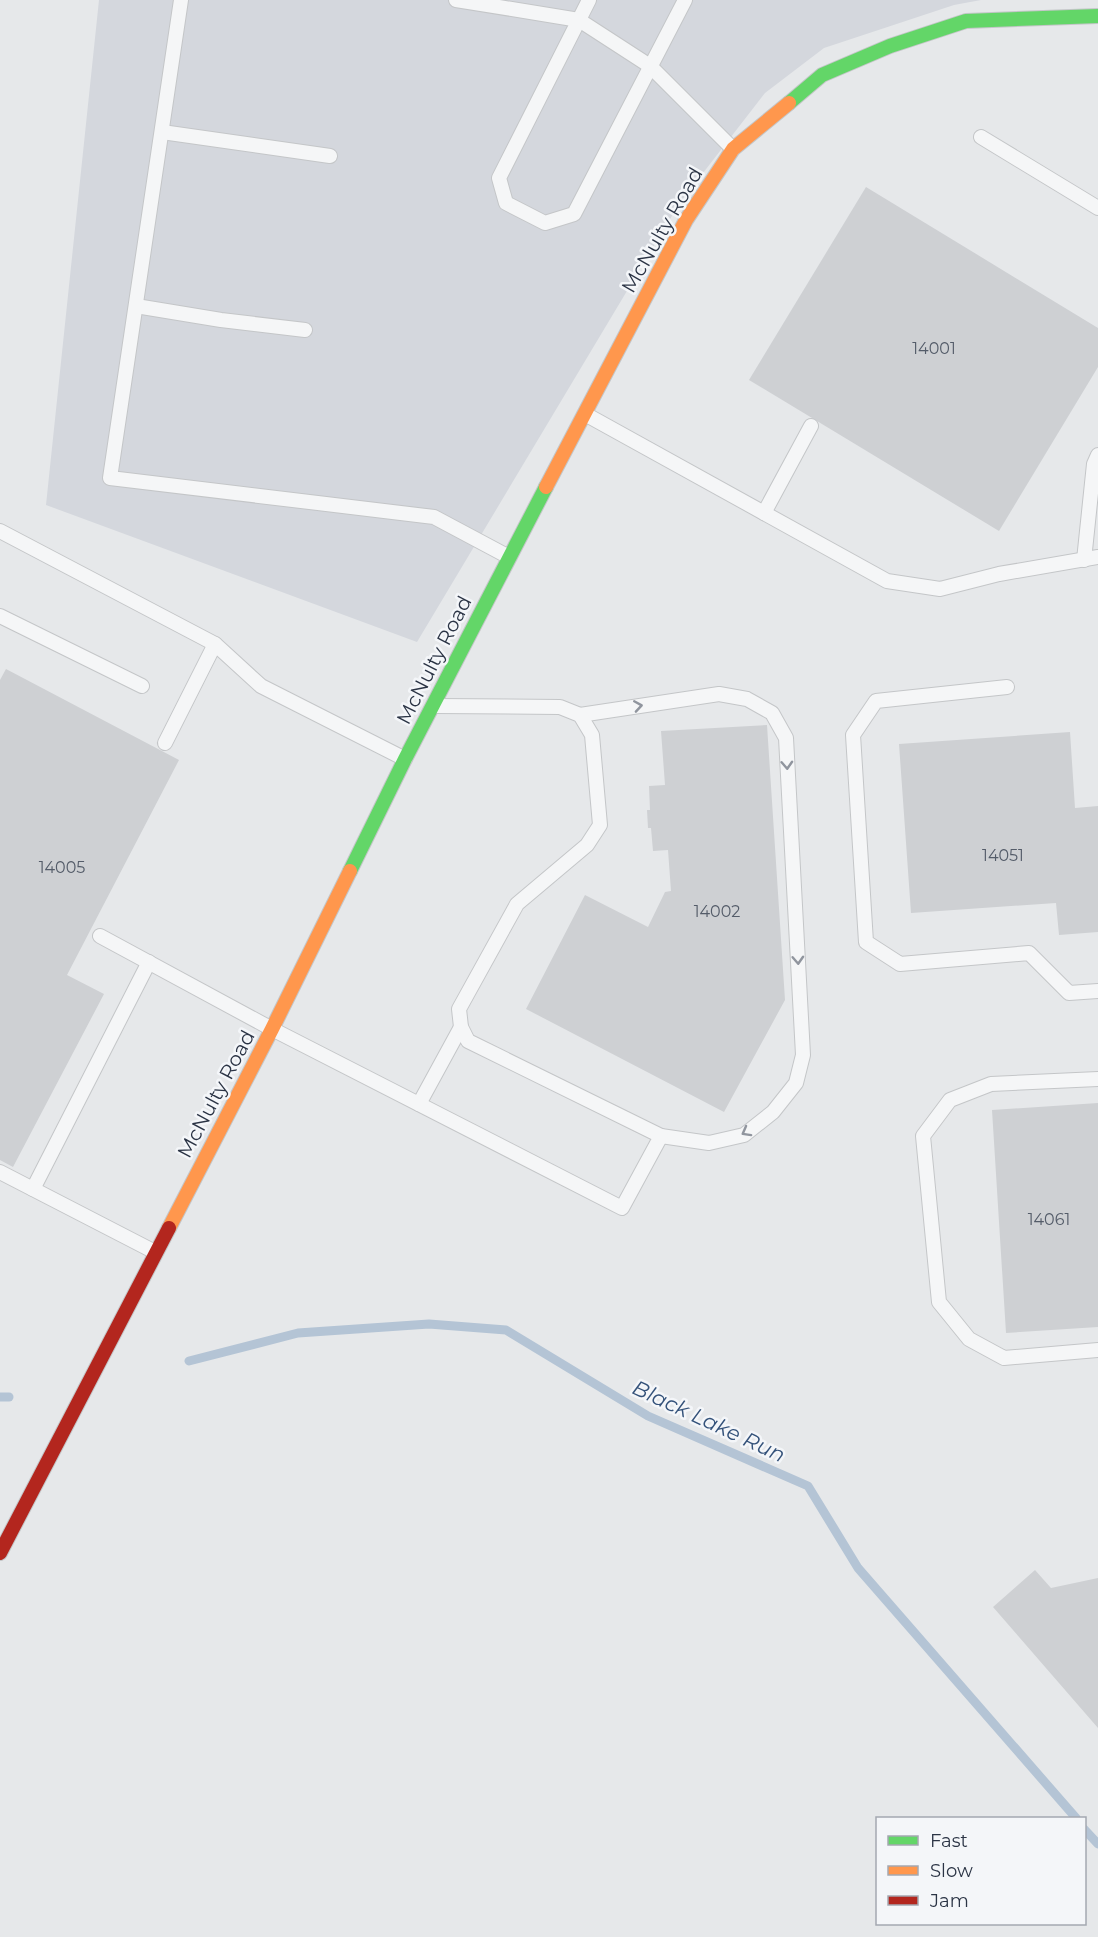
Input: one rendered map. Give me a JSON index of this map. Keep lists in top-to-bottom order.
{
  "streets": {
    "street": ["McNulty Road"]
  },
  "water": ["Black Lake Run"],
  "house_numbers": [
    "14001",
    "14051",
    "14005",
    "14002",
    "14061"
  ],
  "legend": ["Fast", "Slow", "Jam"]
}
